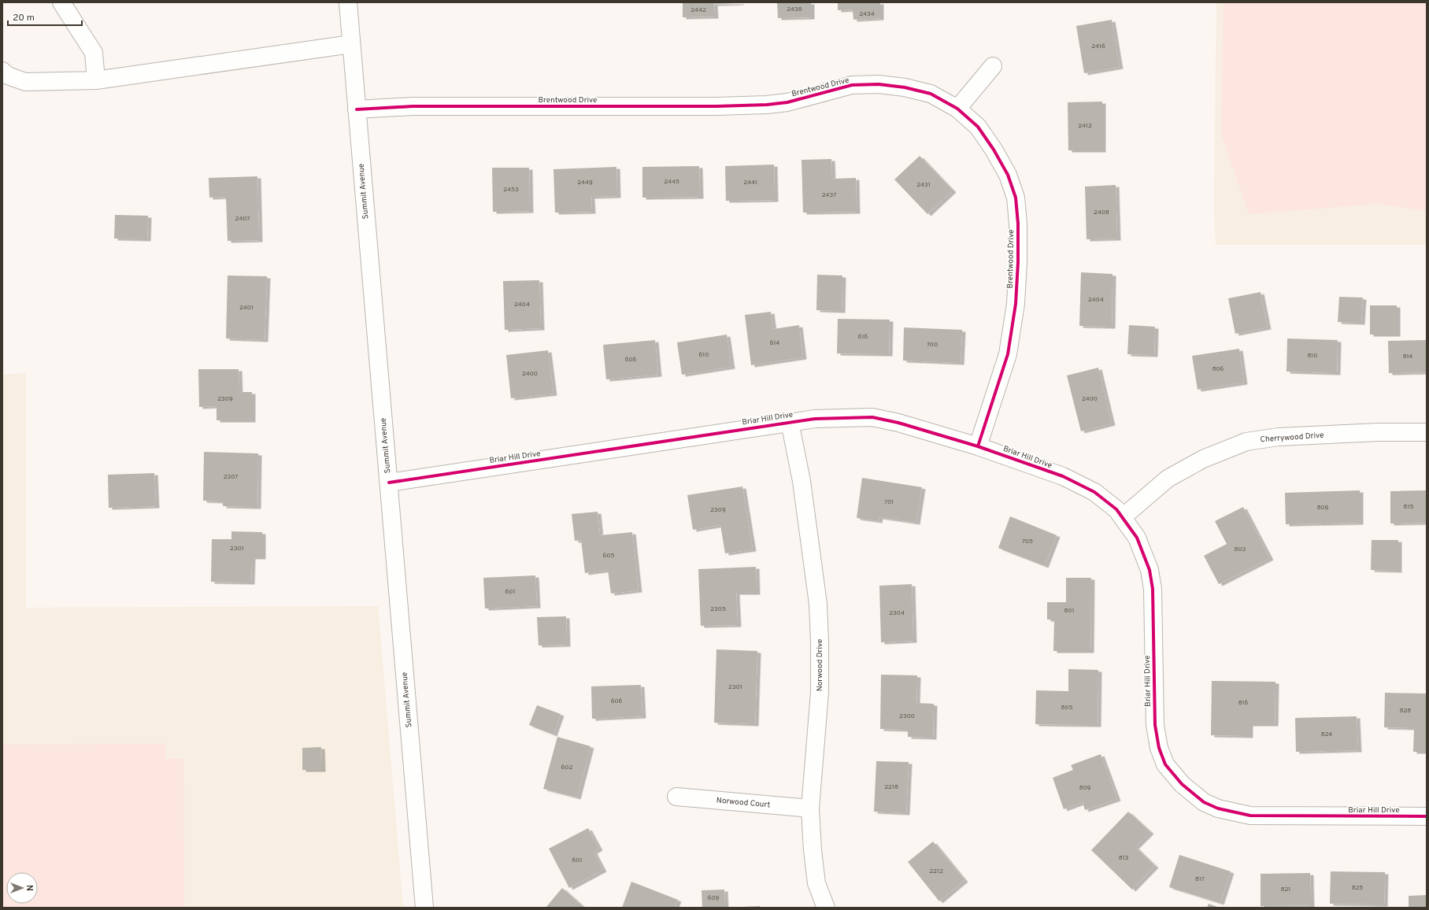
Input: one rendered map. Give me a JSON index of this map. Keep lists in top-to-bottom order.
{
  "streets": {
    "street": [
      "Brentwood Drive",
      "Summit Avenue",
      "Briar Hill Drive",
      "Cherrywood Drive",
      "Norwood Drive",
      "Norwood Court"
    ]
  },
  "crossings": [
    ["Brentwood Drive", "Summit Avenue"],
    ["Brentwood Drive", "Briar Hill Drive"],
    ["Summit Avenue", "Briar Hill Drive"],
    ["Briar Hill Drive", "Cherrywood Drive"],
    ["Briar Hill Drive", "Norwood Drive"],
    ["Norwood Drive", "Norwood Court"]
  ],
  "house_numbers": [
    "2438",
    "2442",
    "2434",
    "2416",
    "2412",
    "2445",
    "2449",
    "2441",
    "2431",
    "2453",
    "2437",
    "2408",
    "2407",
    "2404",
    "2404",
    "2401",
    "616",
    "614",
    "700",
    "610",
    "810",
    "814",
    "606",
    "806",
    "2400",
    "2309",
    "2400",
    "2307",
    "701",
    "815",
    "809",
    "2309",
    "705",
    "2301",
    "803",
    "605",
    "601",
    "2305",
    "801",
    "2304",
    "2301",
    "606",
    "816",
    "805",
    "828",
    "2300",
    "824",
    "602",
    "2218",
    "809",
    "813",
    "601",
    "2212",
    "817",
    "825",
    "821",
    "609"
  ],
  "scale_bar": "20 m",
  "north": "right"
}
